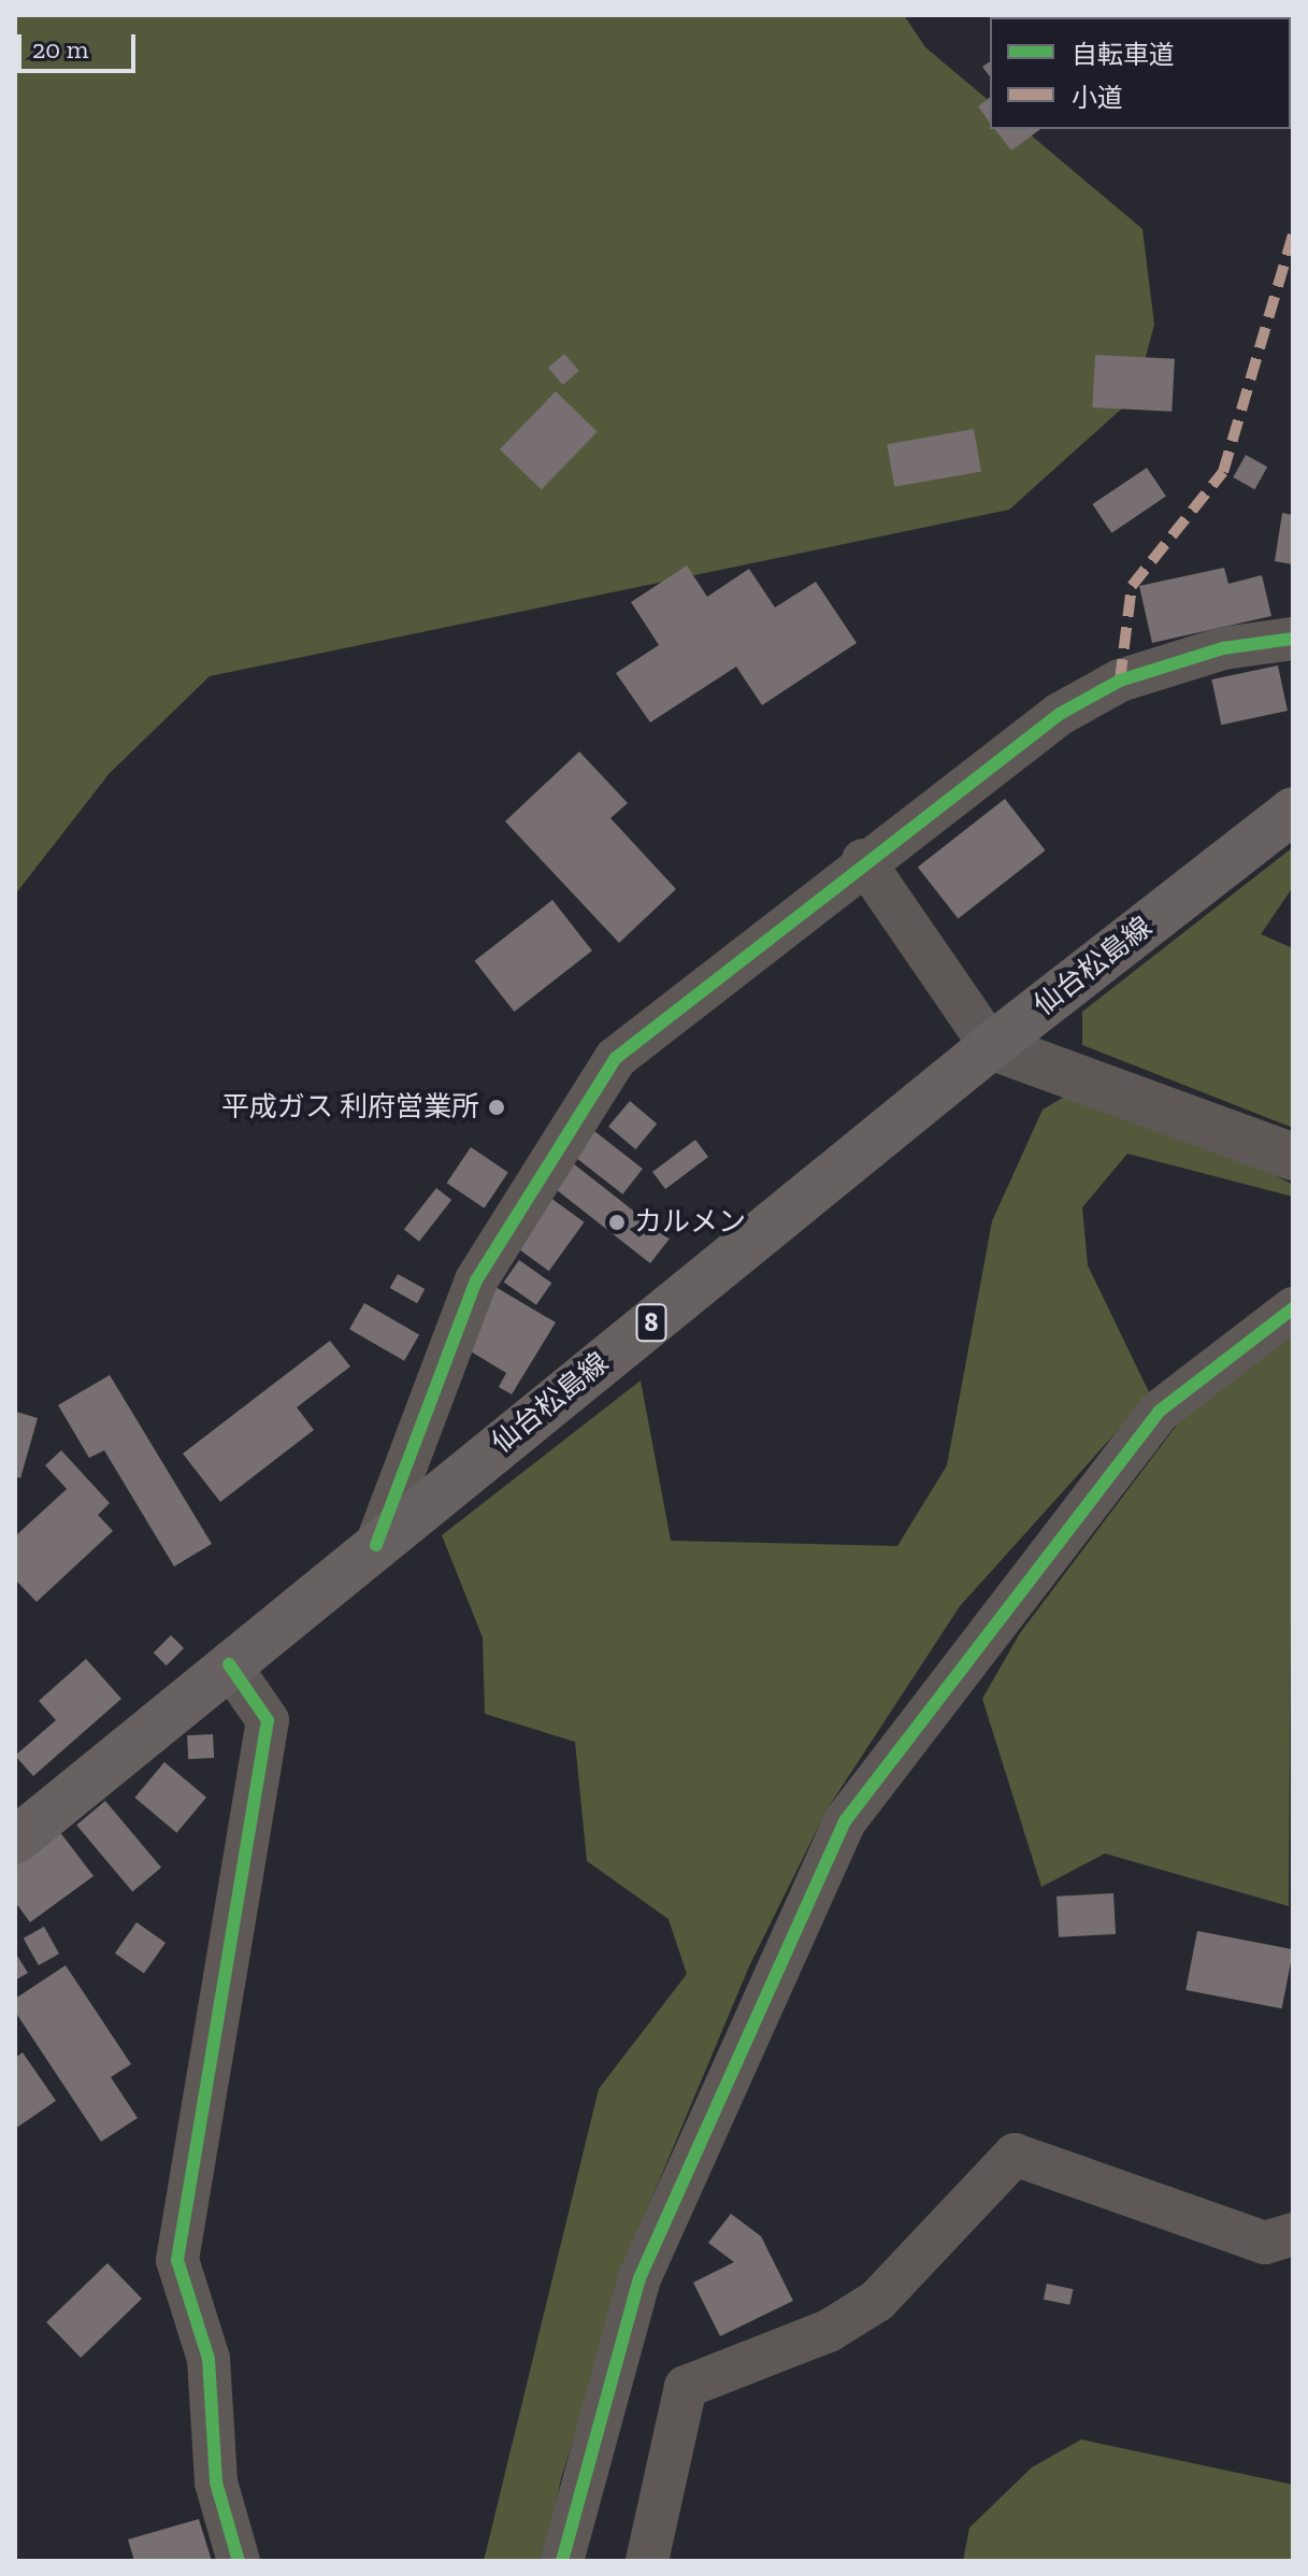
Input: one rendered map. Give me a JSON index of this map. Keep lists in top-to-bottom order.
{
  "streets": {
    "main road": ["仙台松島線", "8"]
  },
  "places": ["平成ガス 利府営業所", "カルメン"],
  "legend": ["自転車道", "小道"],
  "scale_bar": "20 m"
}
